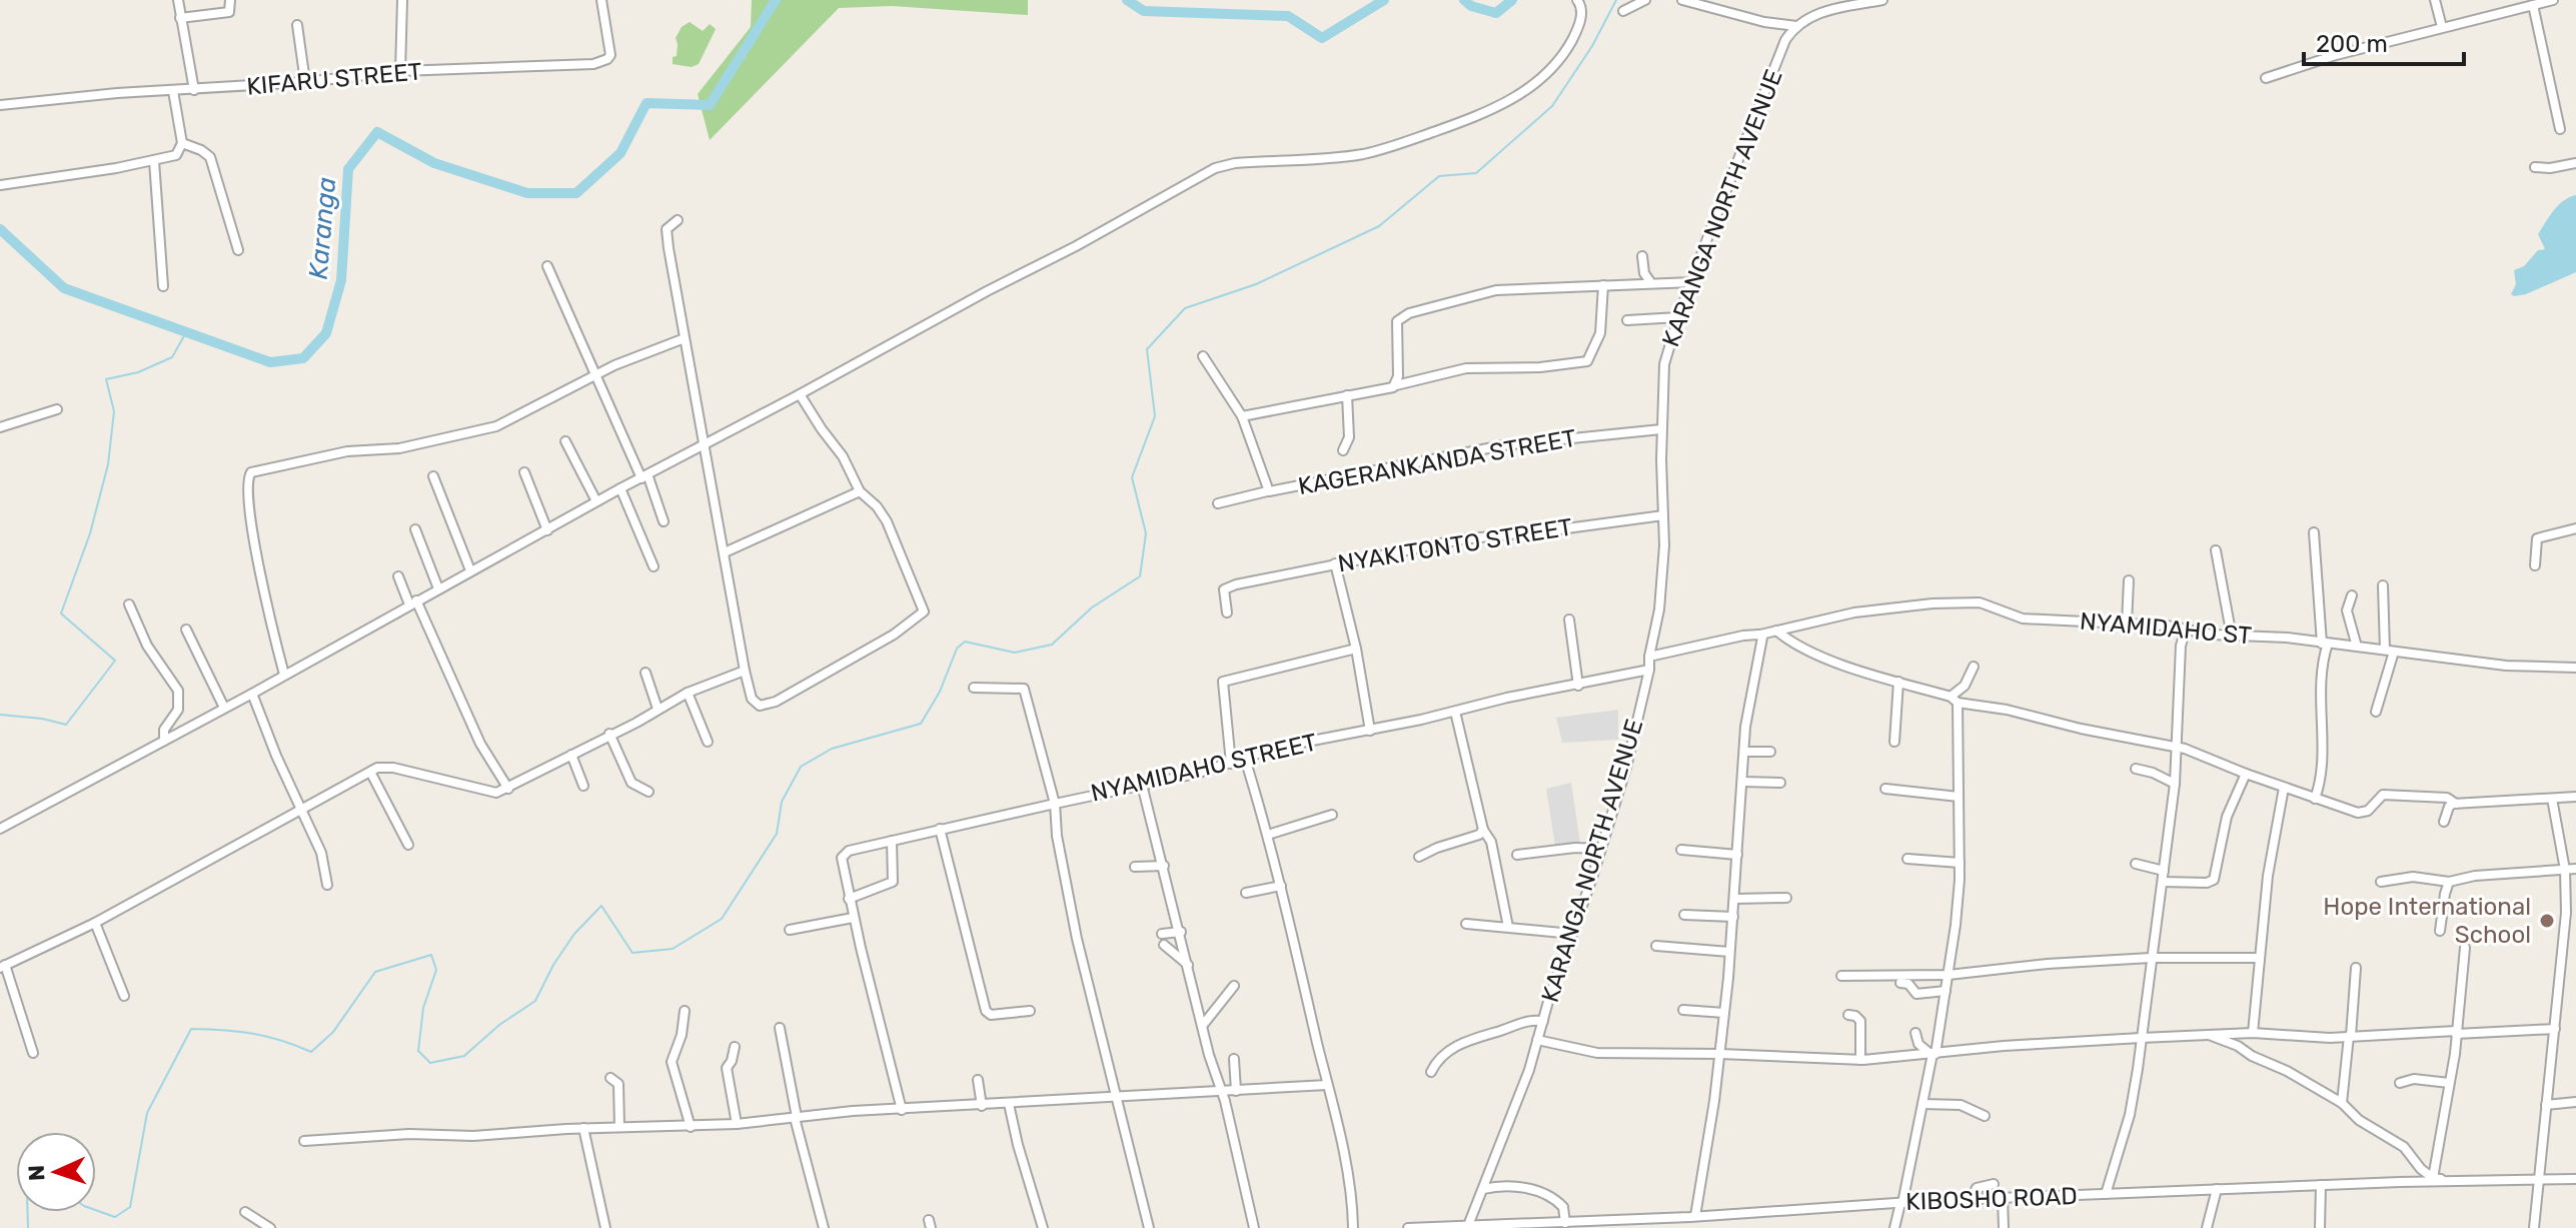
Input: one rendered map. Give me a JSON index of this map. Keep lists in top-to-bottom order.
{
  "streets": {
    "street": [
      "KIFARU STREET",
      "KARANGA NORTH AVENUE",
      "KAGERANKANDA STREET",
      "NYAKITONTO STREET",
      "NYAMIDAHO ST",
      "NYAMIDAHO STREET",
      "KIBOSHO ROAD"
    ]
  },
  "crossings": [
    ["KARANGA NORTH AVENUE", "KAGERANKANDA STREET"],
    ["KARANGA NORTH AVENUE", "NYAKITONTO STREET"],
    ["KARANGA NORTH AVENUE", "NYAMIDAHO ST"],
    ["KARANGA NORTH AVENUE", "NYAMIDAHO STREET"],
    ["KARANGA NORTH AVENUE", "KIBOSHO ROAD"]
  ],
  "water": ["Karanga"],
  "places": ["Hope International School"],
  "scale_bar": "200 m",
  "north": "left"
}
